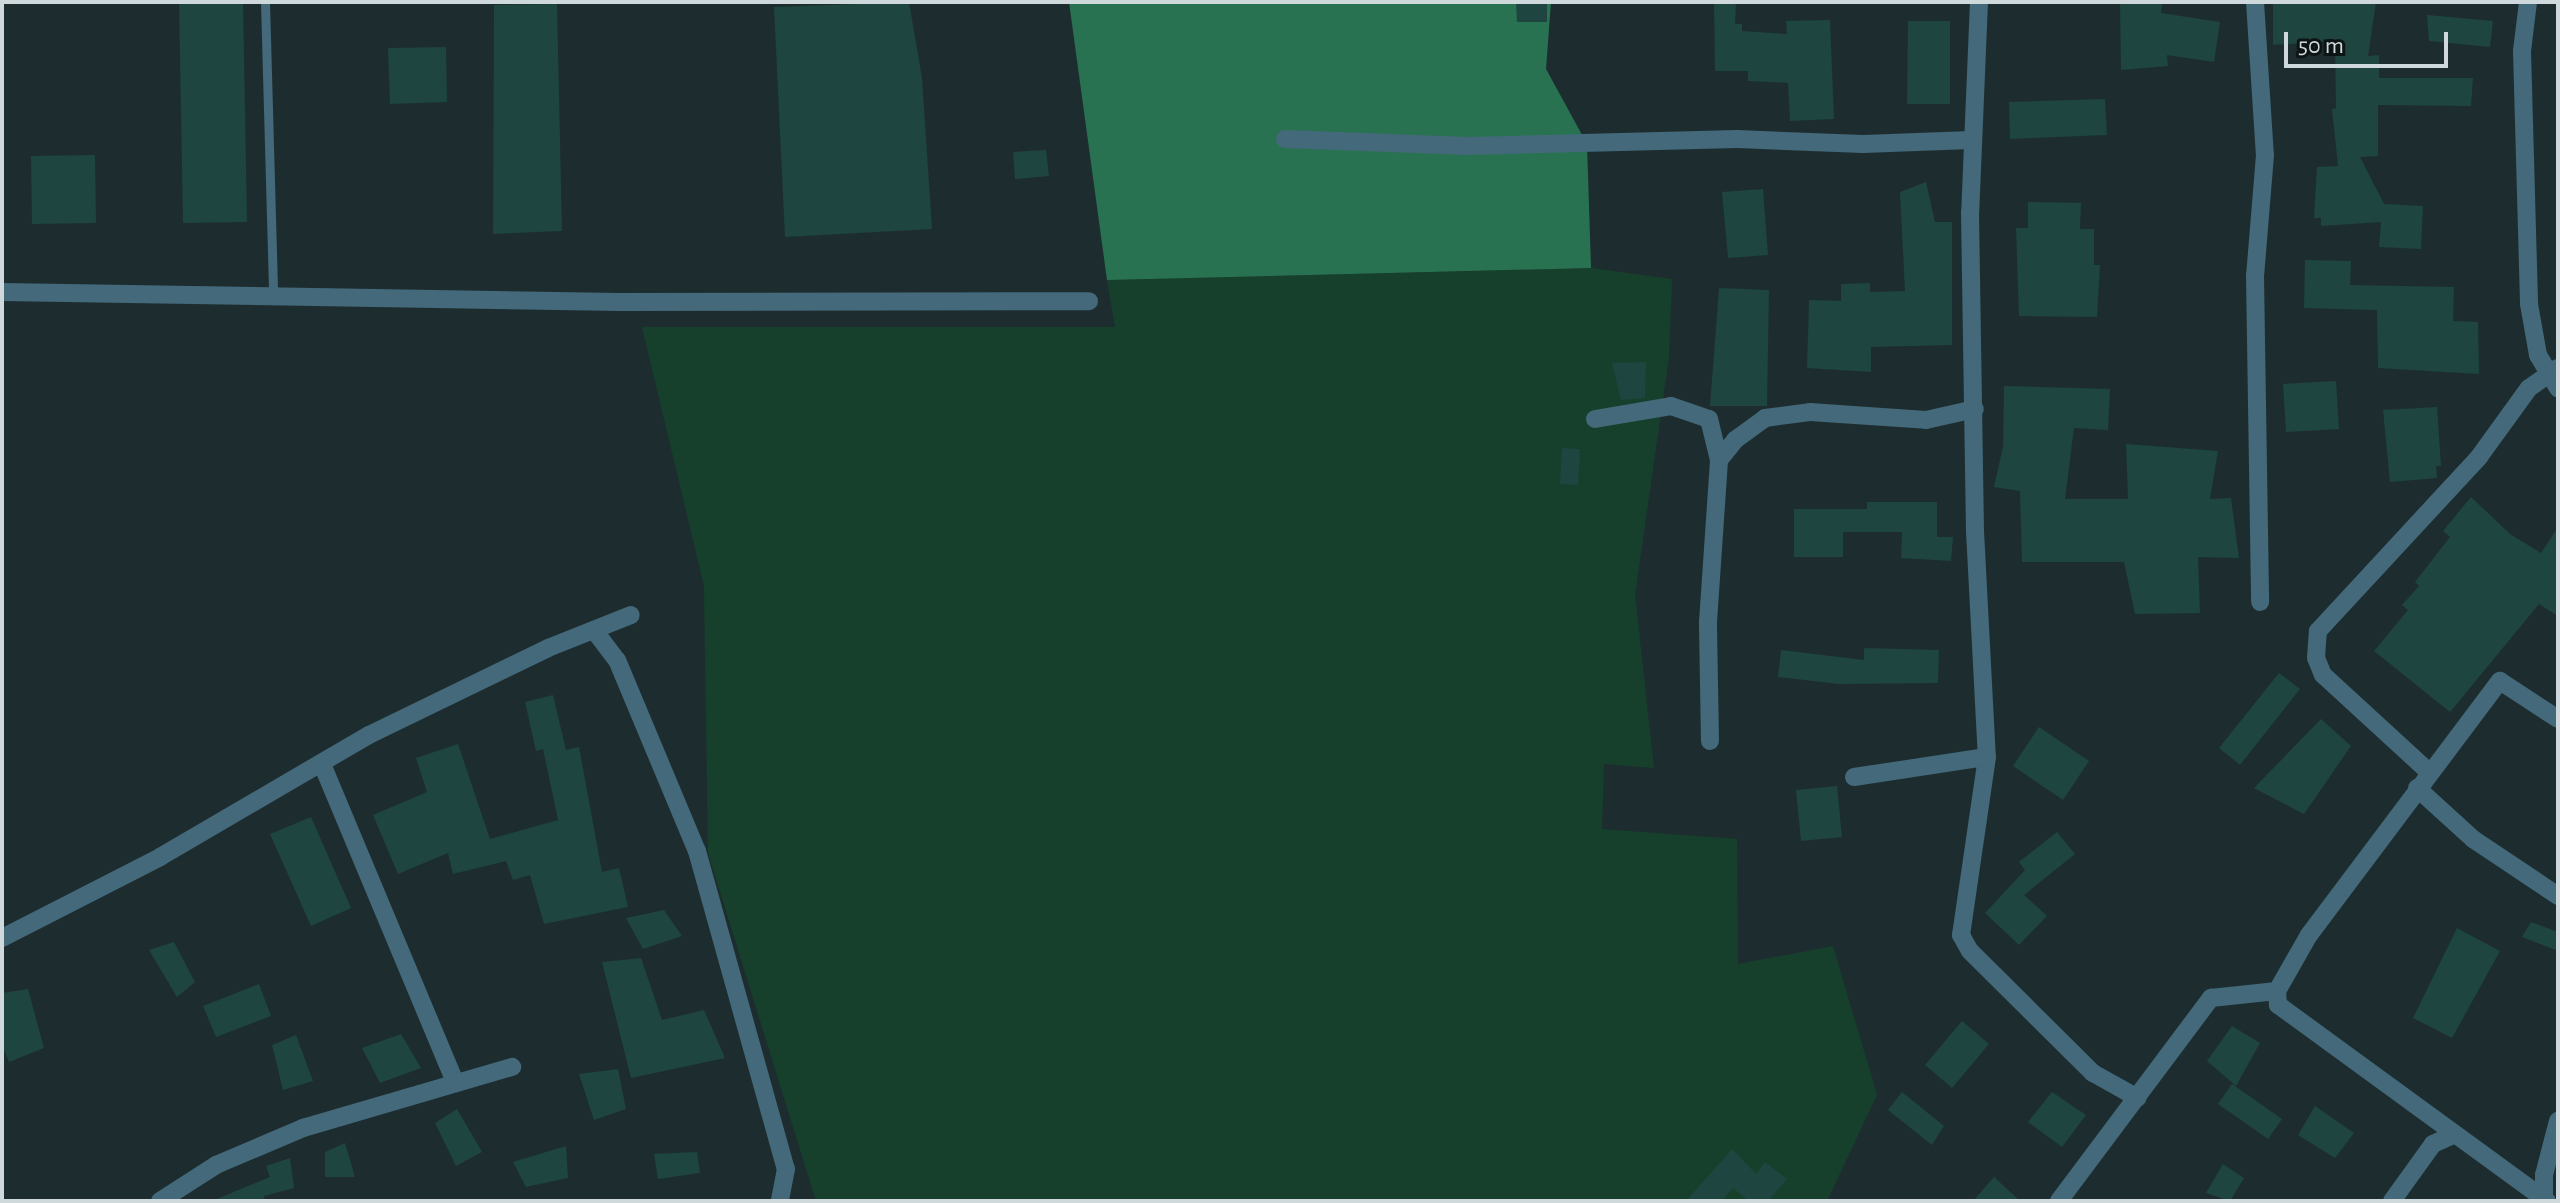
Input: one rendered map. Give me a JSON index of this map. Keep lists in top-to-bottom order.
{
  "scale_bar": "50 m"
}
